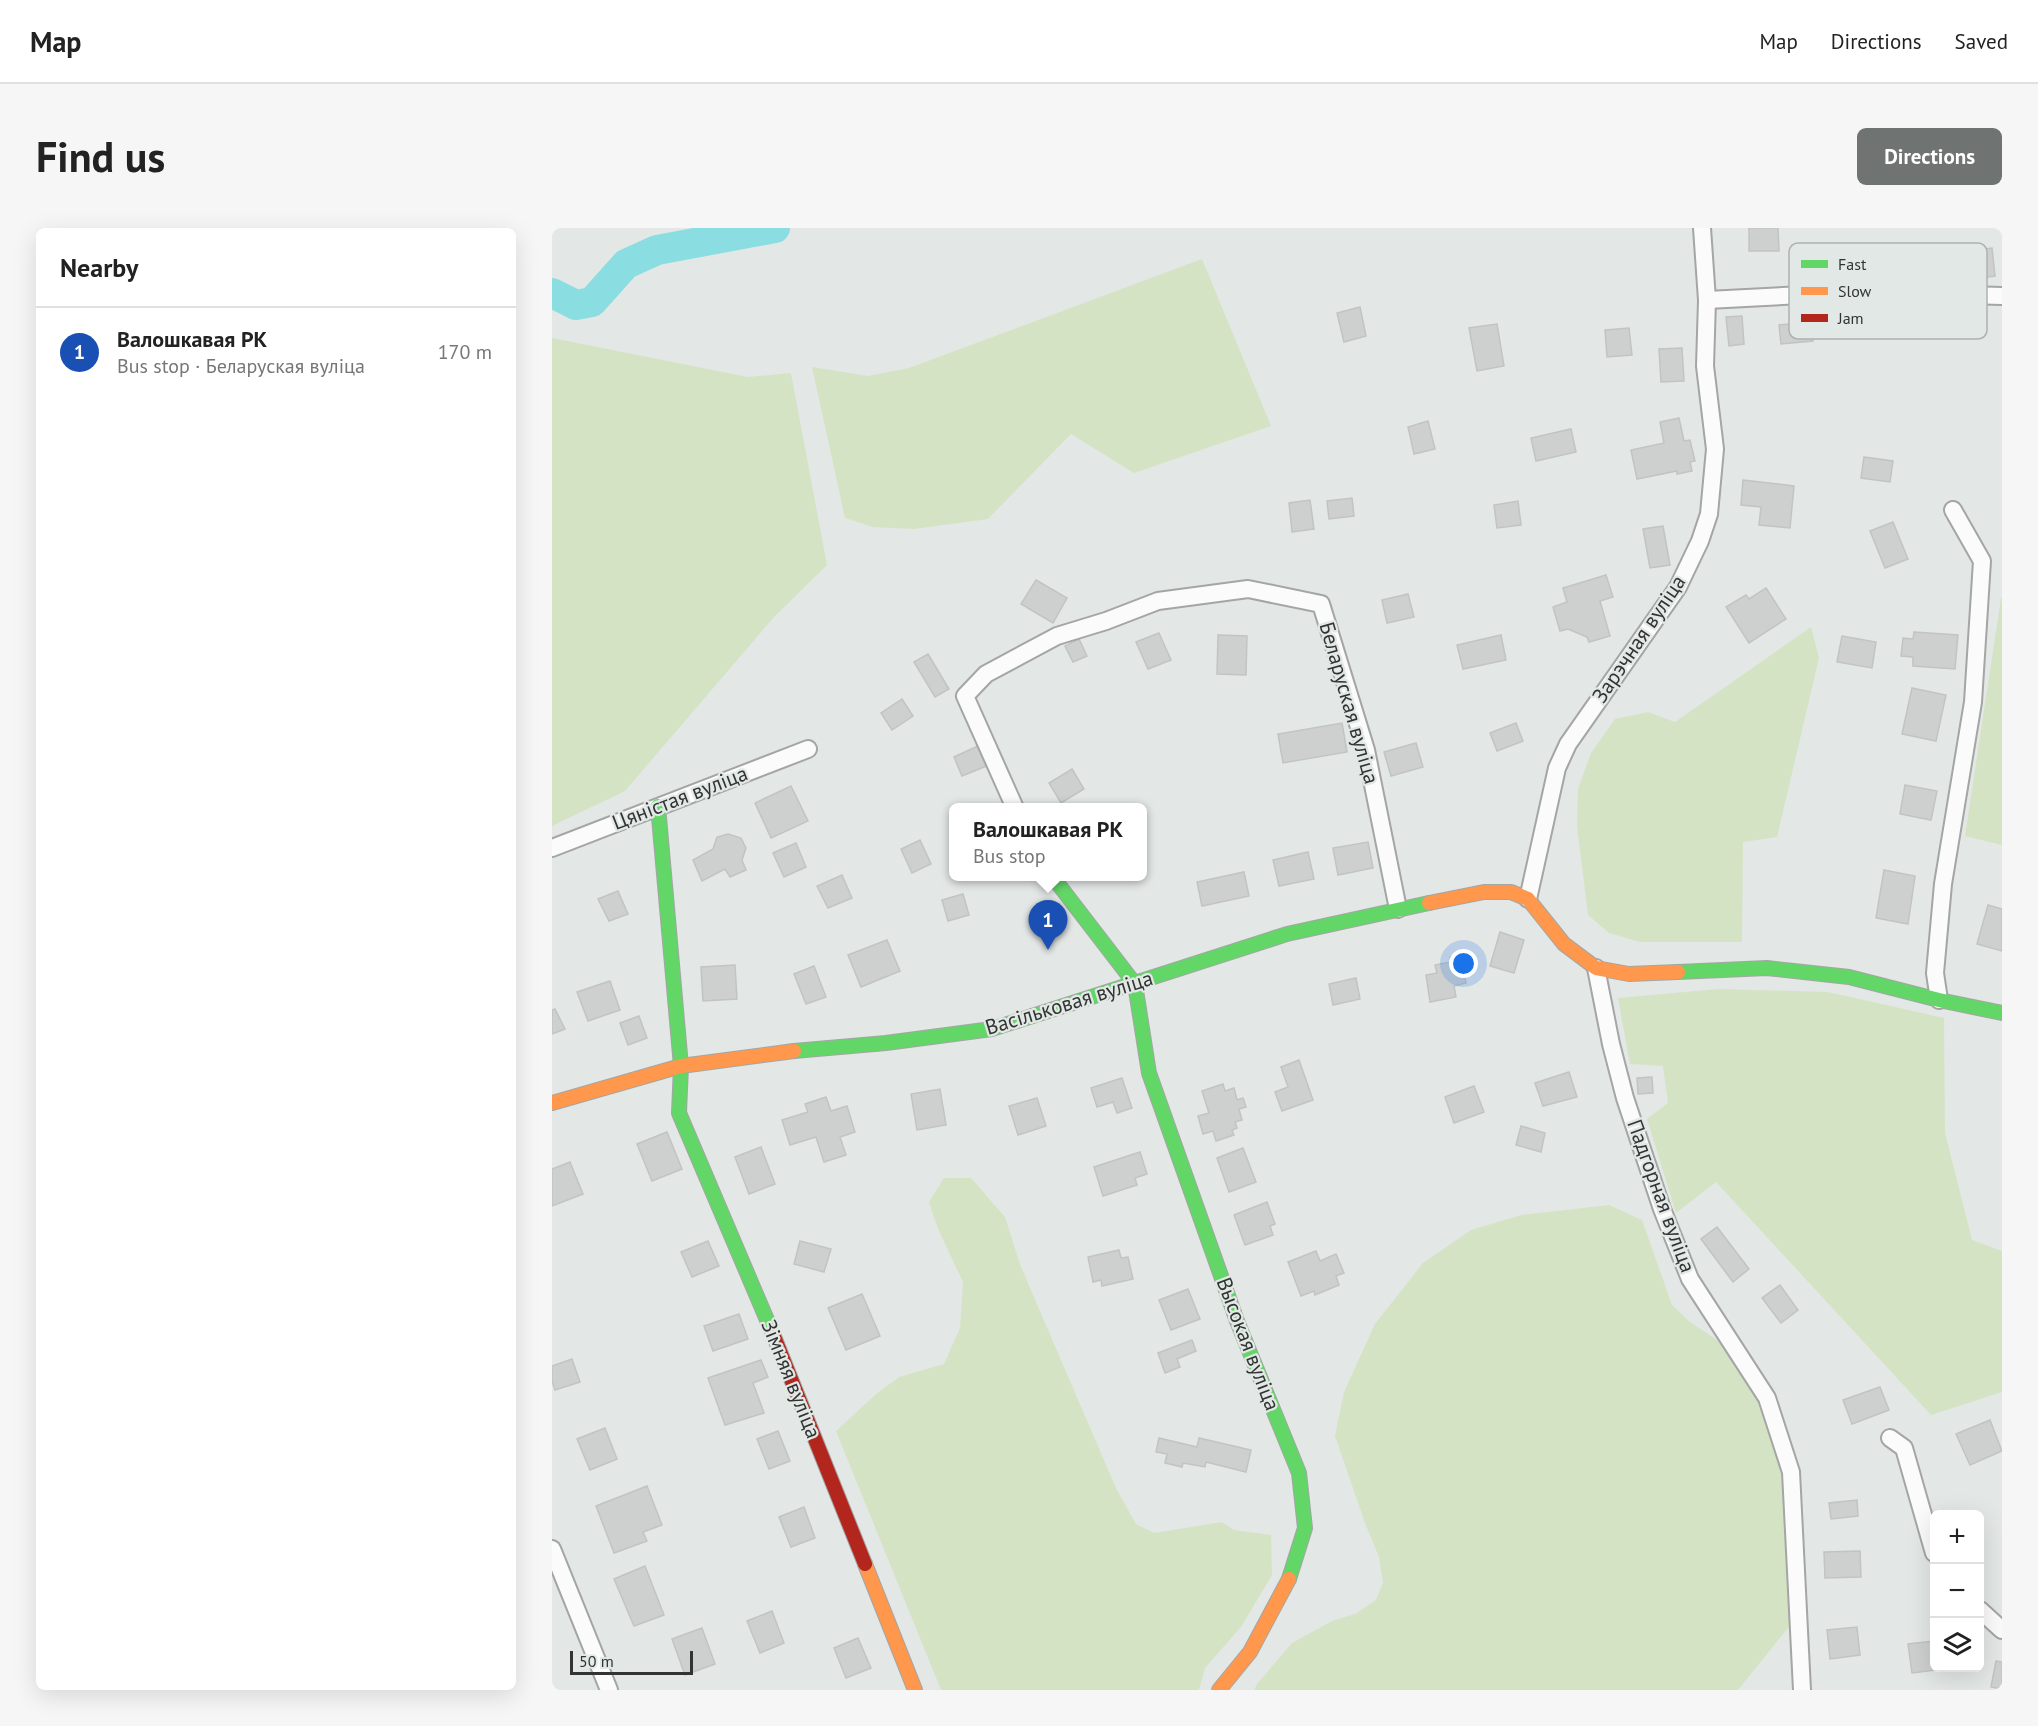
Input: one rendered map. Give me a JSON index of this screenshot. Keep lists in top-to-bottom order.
{
  "streets": {
    "street": [
      "Зарэчная вуліца",
      "Беларуская вуліца",
      "Цяністая вуліца",
      "Васільковая вуліца",
      "Падгорная вуліца",
      "Высокая вуліца",
      "Зімняя вуліца"
    ]
  },
  "crossings": [
    ["Зарэчная вуліца", "Васільковая вуліца"],
    ["Беларуская вуліца", "Васільковая вуліца"],
    ["Цяністая вуліца", "Зімняя вуліца"],
    ["Васільковая вуліца", "Высокая вуліца"],
    ["Васільковая вуліца", "Зімняя вуліца"]
  ],
  "legend": ["Fast", "Slow", "Jam"],
  "scale_bar": "50 m",
  "page": {
    "header": "Map",
    "nav": ["Map", "Directions", "Saved"],
    "buttons": "Directions",
    "title": "Find us",
    "heading": "Nearby",
    "list": [
      {
        "mark": "1",
        "name": "Валошкавая РК",
        "note": "Bus stop · Беларуская вуліца",
        "value": "170 m"
      }
    ],
    "popup": ["Валошкавая РК", "Bus stop"],
    "pins": "1",
    "map_buttons": ["+", "−"],
    "scale": "50 m"
  }
}
